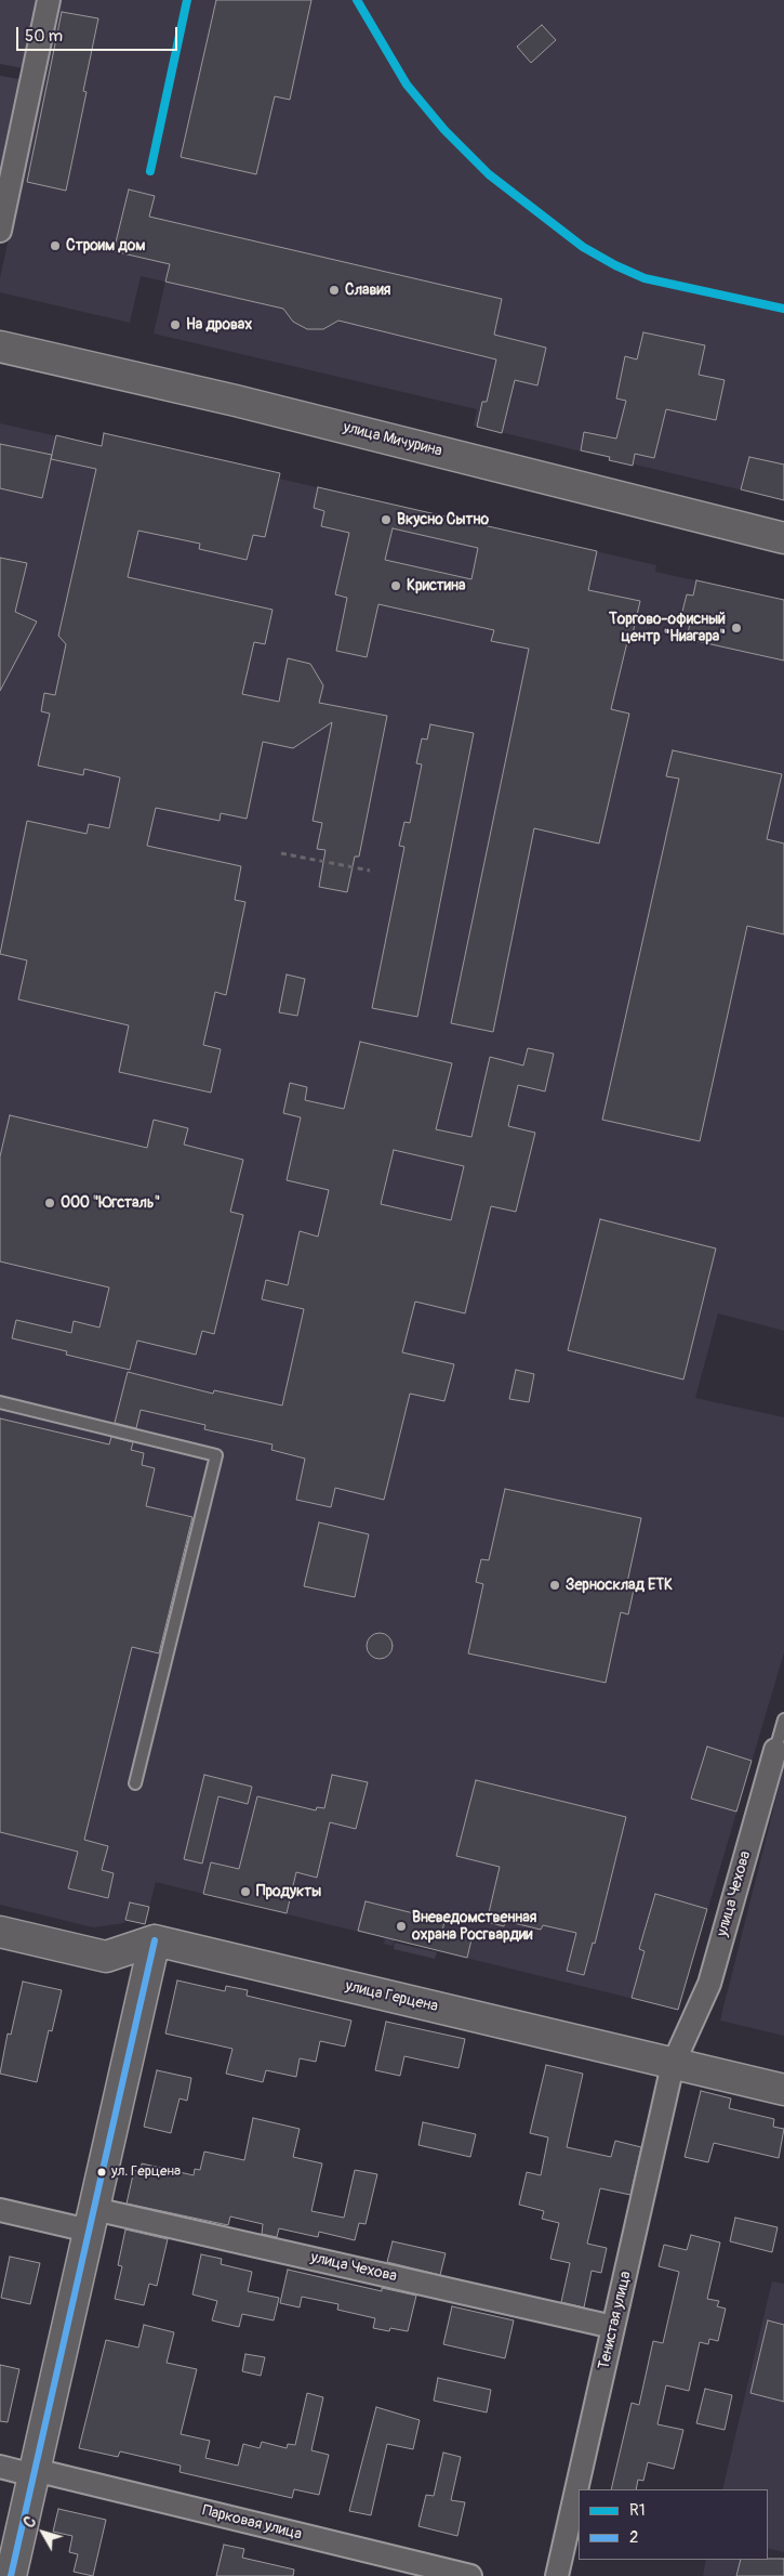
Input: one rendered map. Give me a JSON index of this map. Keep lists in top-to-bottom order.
{
  "streets": {
    "street": [
      "улица Мичурина",
      "улица Чехова",
      "улица Герцена",
      "Тенистая улица",
      "Парковая улица"
    ]
  },
  "crossings": [
    ["улица Чехова", "улица Герцена"],
    ["улица Чехова", "Тенистая улица"],
    ["улица Герцена", "Тенистая улица"]
  ],
  "places": [
    "Строим дом",
    "Славия",
    "На дровах",
    "Вкусно Сытно",
    "Кристина",
    "Торгово-офисный центр \"Ниагара\"",
    "ООО \"Югсталь\"",
    "Зерносклад ЕТК",
    "Продукты",
    "Вневедомственная охрана Росгвардии",
    "ул. Герцена"
  ],
  "lines": ["transit line R1", "transit line 2"],
  "legend": ["R1", "2"],
  "scale_bar": "50 m",
  "north": "top left"
}
